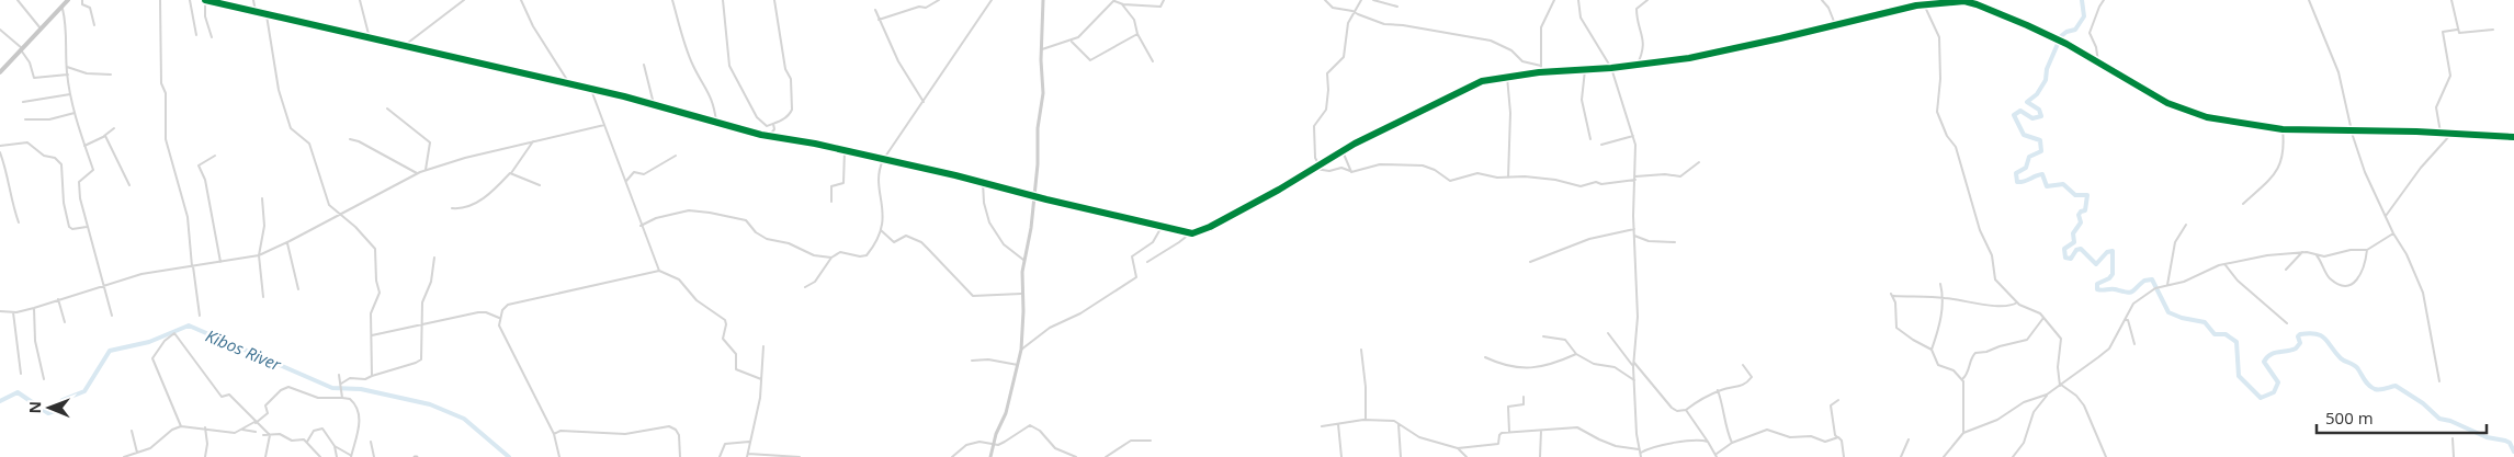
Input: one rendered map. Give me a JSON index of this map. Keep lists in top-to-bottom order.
{
  "water": ["Kibos River"],
  "scale_bar": "500 m",
  "north": "left"
}
